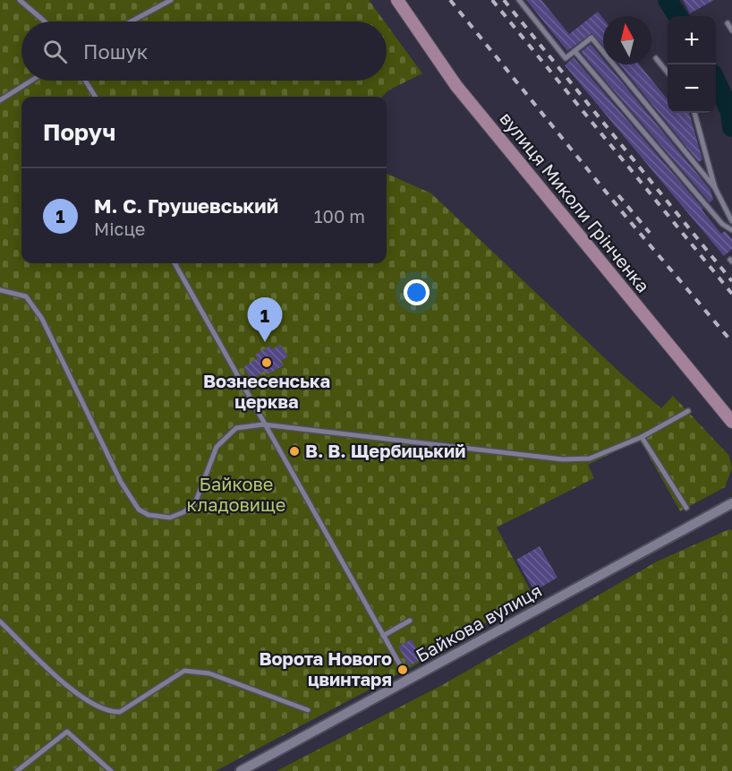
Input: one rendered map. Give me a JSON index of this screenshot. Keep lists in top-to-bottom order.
{
  "streets": {
    "main road": ["вулиця Миколи Грінченка"],
    "street": ["Байкова вулиця"]
  },
  "parks": ["Байкове кладовище"],
  "places": ["Вознесенська церква", "В. В. Щербицький", "Ворота Нового цвинтаря"],
  "north": "top",
  "page": {
    "map_buttons": ["+", "−"],
    "search": "Пошук",
    "heading": "Поруч",
    "list": [
      {
        "mark": "1",
        "name": "М. С. Грушевський",
        "note": "Місце",
        "value": "100 m"
      }
    ],
    "pins": "1"
  }
}
